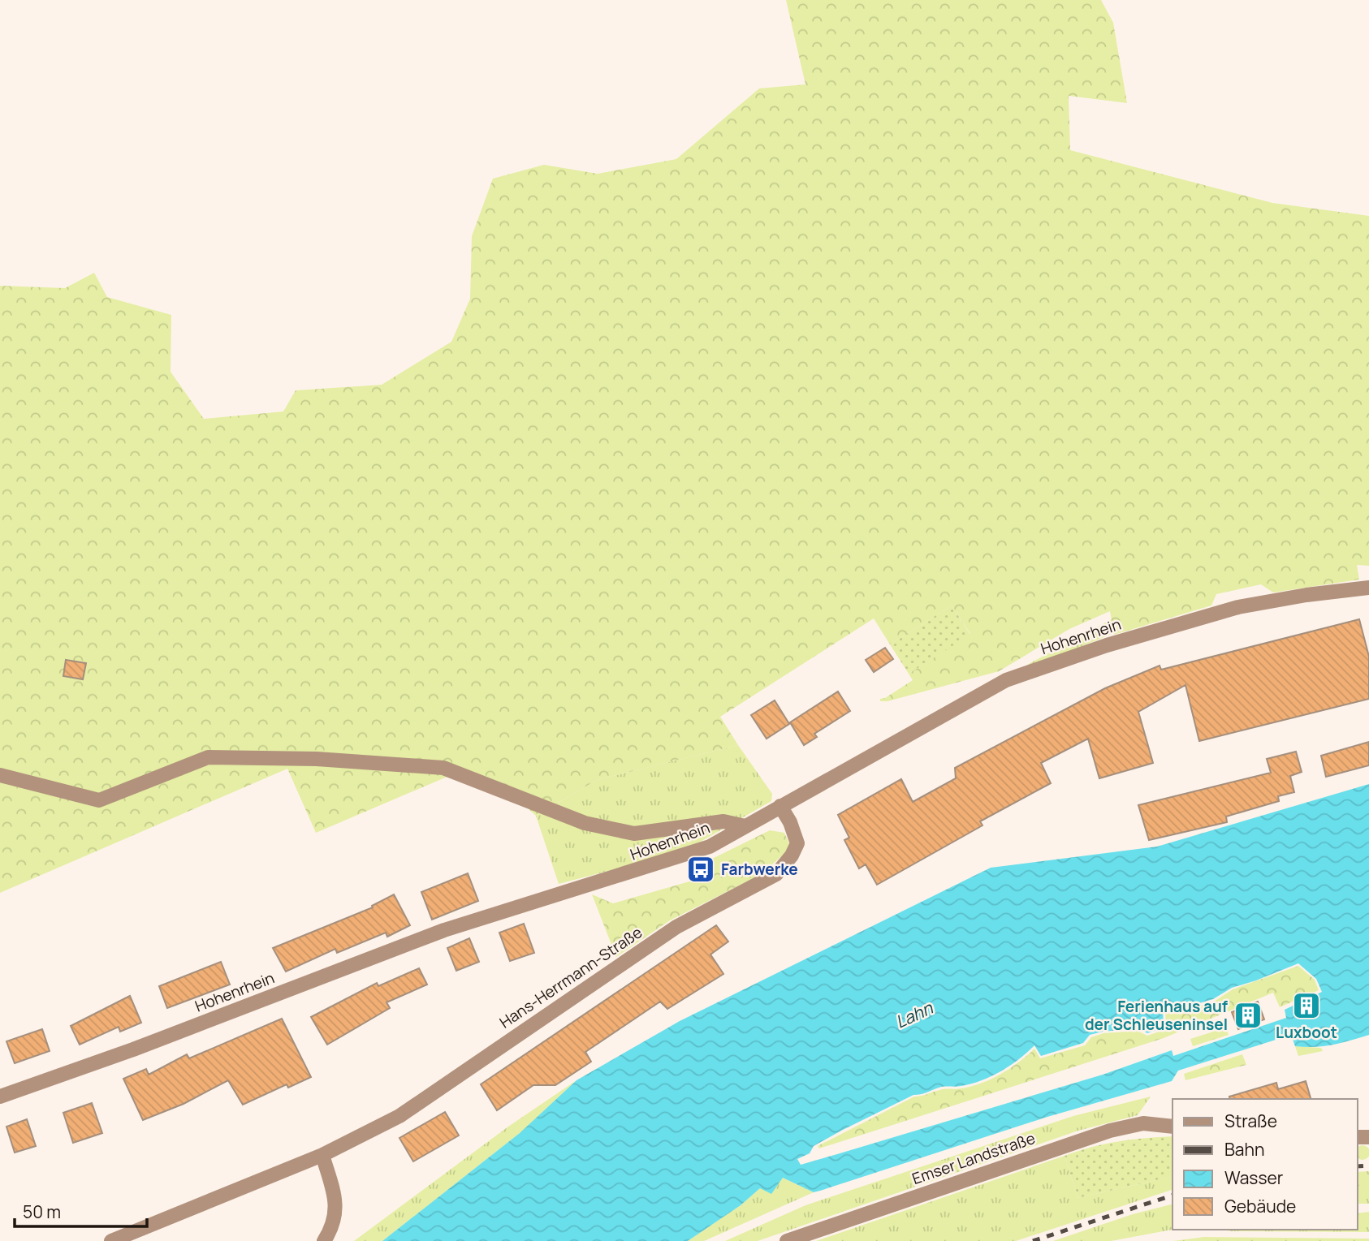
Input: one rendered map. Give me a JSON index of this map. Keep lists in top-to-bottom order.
{
  "streets": {
    "street": ["Hohenrhein", "Hans-Herrmann-Straße", "Emser Landstraße"]
  },
  "crossings": [
    ["Hohenrhein", "Hans-Herrmann-Straße"]
  ],
  "water": ["Lahn"],
  "places": {
    "bus stop": ["Farbwerke"],
    "building": ["Luxboot", "Ferienhaus auf der Schleuseninsel"]
  },
  "legend": [
    "Straße",
    "Bahn",
    "Wasser",
    "Gebäude"
  ],
  "scale_bar": "50 m"
}
